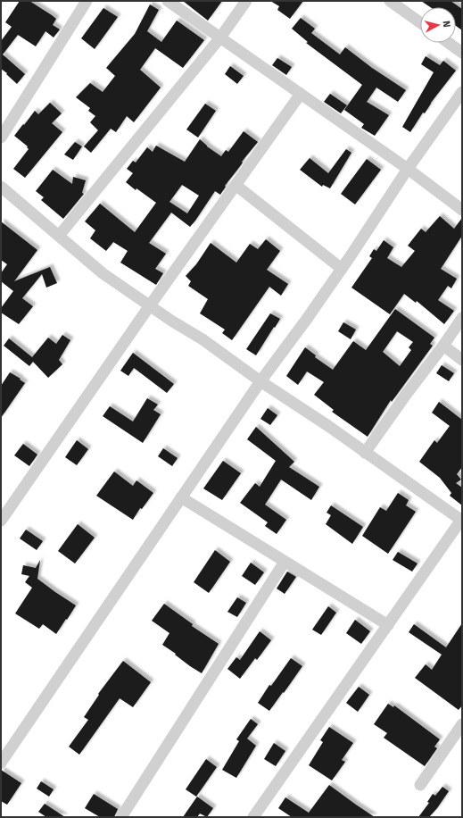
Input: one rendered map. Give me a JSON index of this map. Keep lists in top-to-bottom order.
{
  "north": "right"
}
